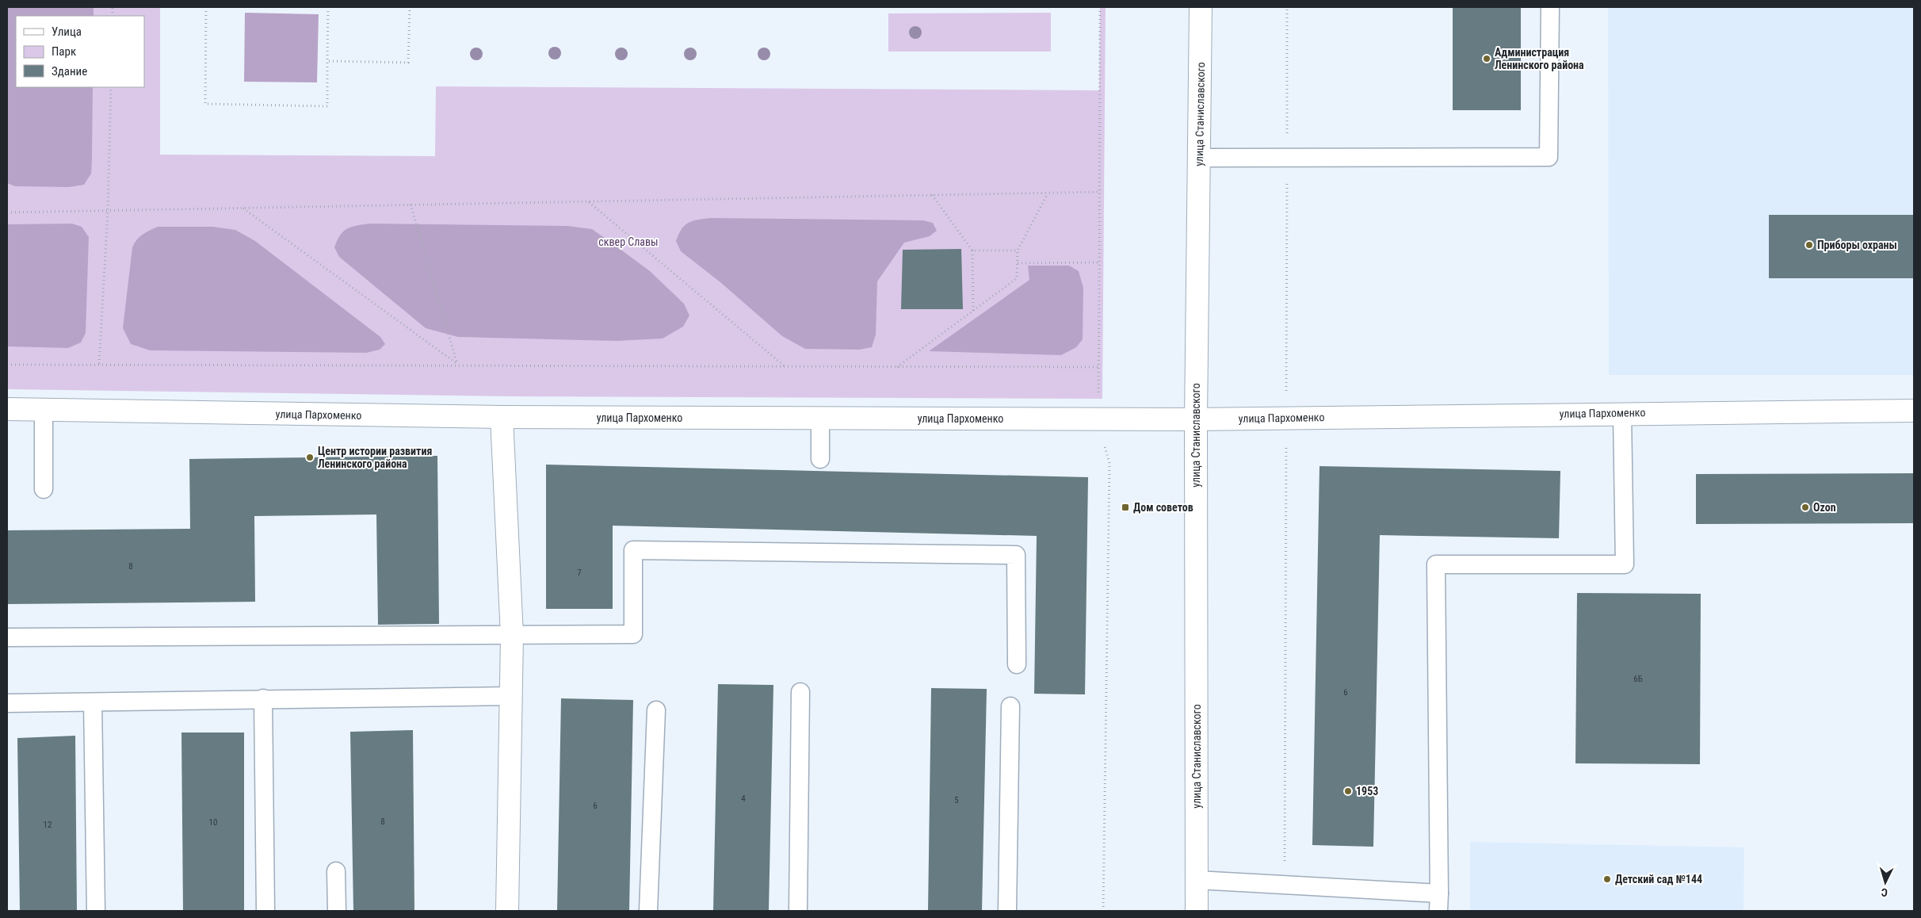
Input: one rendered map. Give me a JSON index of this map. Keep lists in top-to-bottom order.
{
  "streets": {
    "street": ["улица Станиславского", "улица Пархоменко"]
  },
  "crossings": [
    ["улица Станиславского", "улица Пархоменко"]
  ],
  "parks": ["сквер Славы"],
  "places": {
    "other": [
      "Администрация Ленинского района",
      "Приборы охраны",
      "Центр истории развития Ленинского района",
      "Ozon",
      "1953",
      "Детский сад №144"
    ],
    "transit": ["Дом советов"]
  },
  "house_numbers": [
    "8",
    "7",
    "6Б",
    "6",
    "4",
    "5",
    "6",
    "8",
    "10",
    "12"
  ],
  "legend": ["Улица", "Парк", "Здание"],
  "north": "bottom"
}
